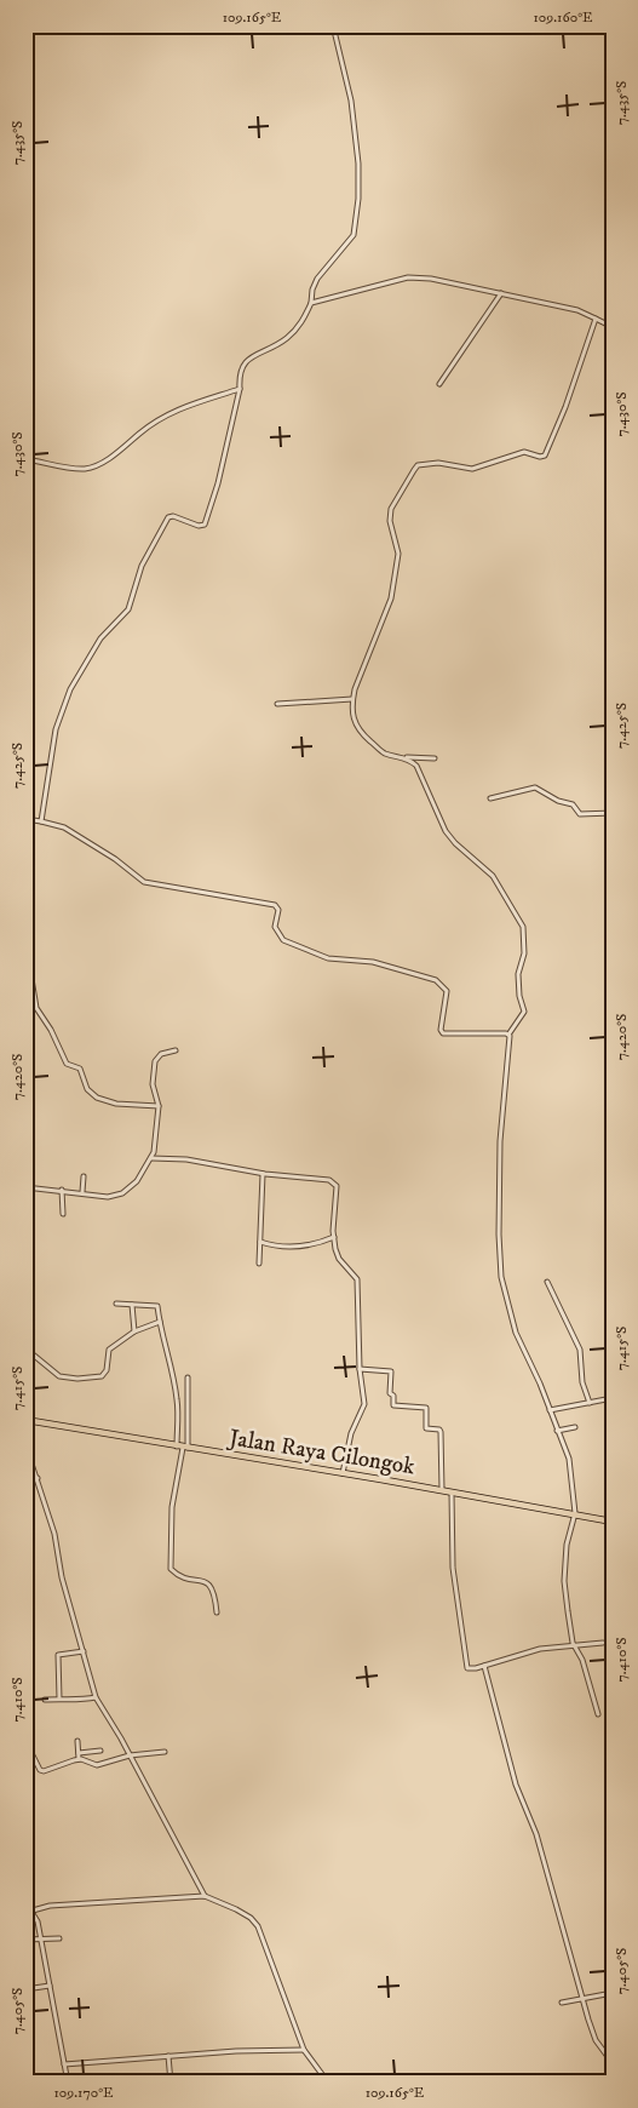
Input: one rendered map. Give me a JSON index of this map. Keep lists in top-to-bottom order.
{
  "streets": {
    "highway": ["Jalan Raya Cilongok"]
  },
  "coordinates": [
    "109.165°E",
    "109.160°E",
    "7.435°S",
    "7.430°S",
    "7.425°S",
    "7.420°S",
    "7.415°S",
    "7.410°S",
    "7.405°S",
    "109.170°E"
  ]
}
